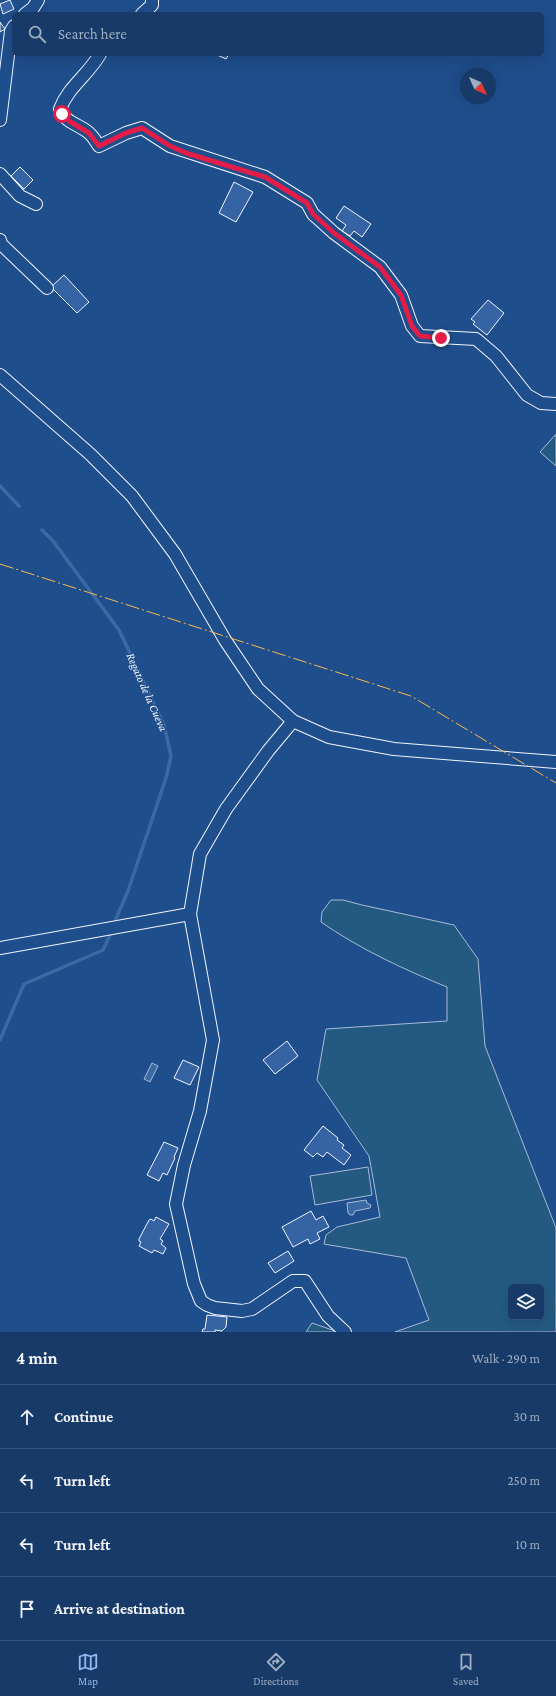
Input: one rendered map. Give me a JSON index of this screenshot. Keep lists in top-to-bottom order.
{
  "water": ["Regato de la Cueva"],
  "north": "bottom right",
  "page": {
    "search": "Search here",
    "heading": ["4 min", "Walk · 290 m"],
    "list": [
      ["Continue", "30 m"],
      ["Turn left", "250 m"],
      ["Turn left", "10 m"],
      "Arrive at destination"
    ],
    "nav": ["Map", "Directions", "Saved"]
  }
}
